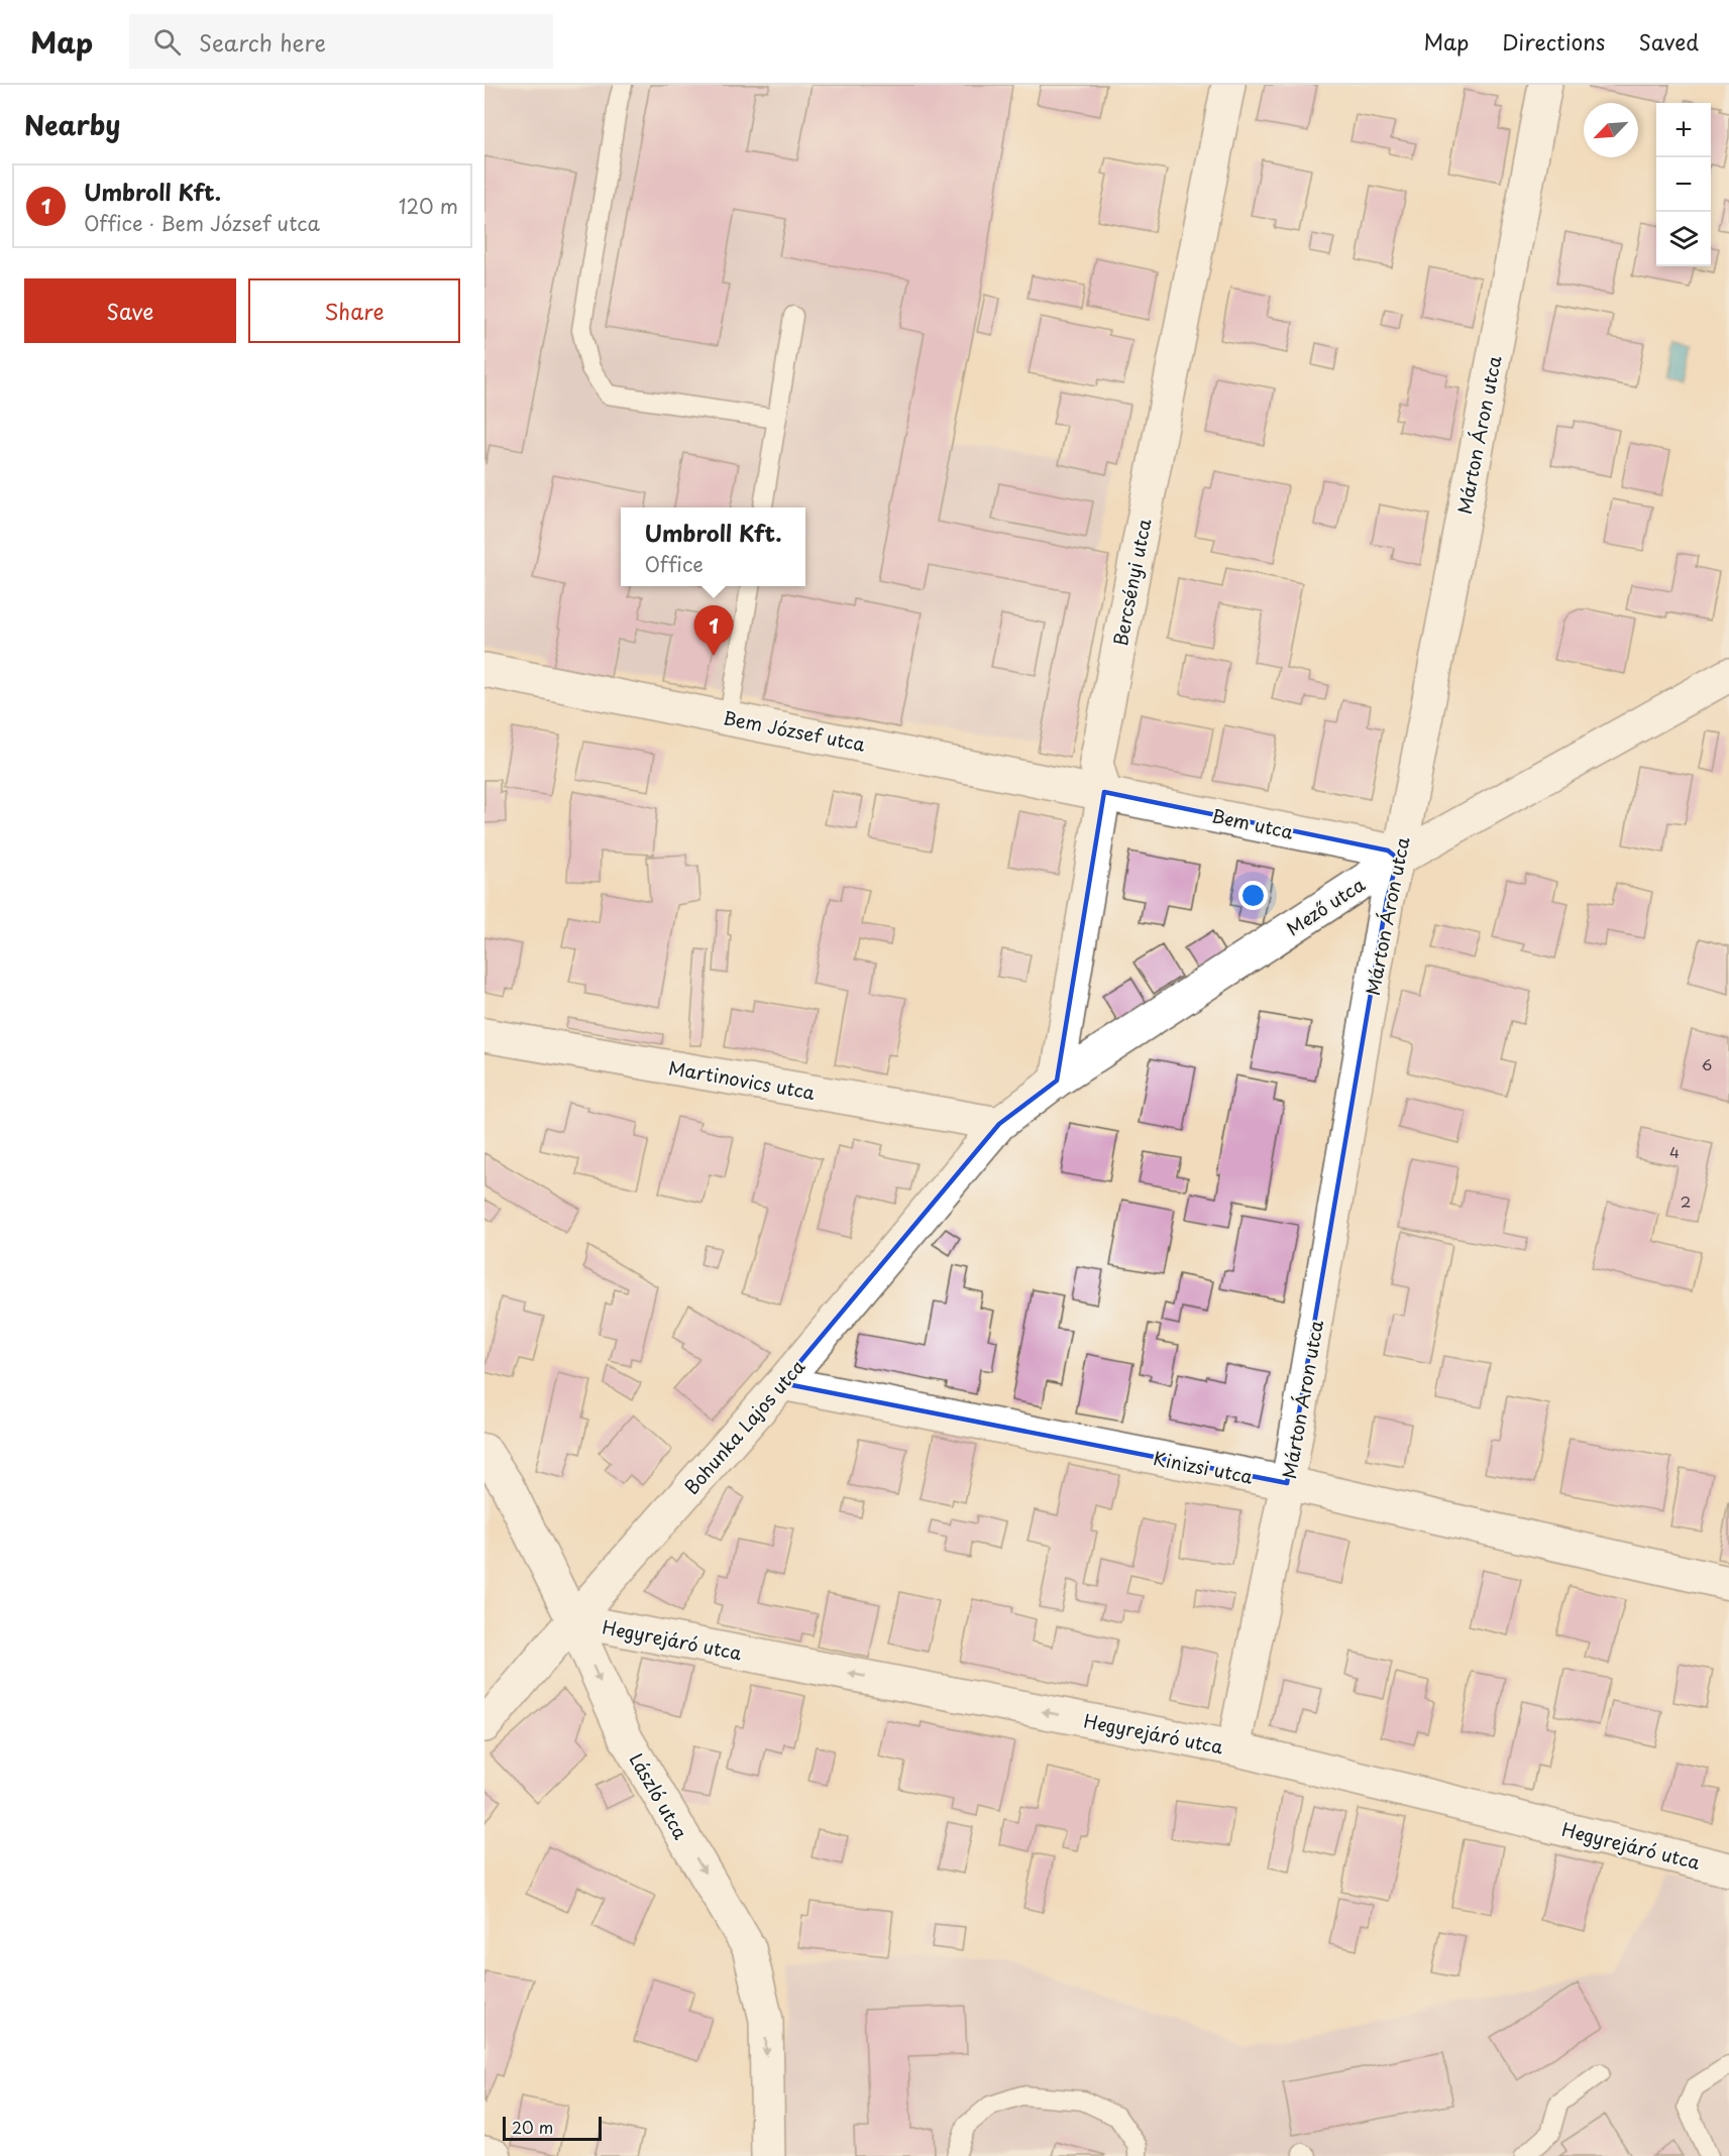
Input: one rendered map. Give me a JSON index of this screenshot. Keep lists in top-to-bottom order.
{
  "streets": {
    "street": [
      "Márton Áron utca",
      "Bercsényi utca",
      "Bem József utca",
      "Bem utca",
      "Mező utca",
      "Martinovics utca",
      "Bohunka Lajos utca",
      "Kinizsi utca",
      "Hegyrejáró utca",
      "László utca"
    ]
  },
  "crossings": [
    ["Márton Áron utca", "Bem utca"],
    ["Márton Áron utca", "Mező utca"],
    ["Márton Áron utca", "Kinizsi utca"],
    ["Márton Áron utca", "Hegyrejáró utca"],
    ["Bercsényi utca", "Bem József utca"],
    ["Bercsényi utca", "Bem utca"],
    ["Bercsényi utca", "Mező utca"],
    ["Bem József utca", "Bem utca"],
    ["Bem utca", "Mező utca"],
    ["Mező utca", "Martinovics utca"],
    ["Mező utca", "Bohunka Lajos utca"],
    ["Martinovics utca", "Bohunka Lajos utca"],
    ["Bohunka Lajos utca", "Kinizsi utca"],
    ["Bohunka Lajos utca", "Hegyrejáró utca"],
    ["Bohunka Lajos utca", "László utca"],
    ["Hegyrejáró utca", "László utca"]
  ],
  "one_way": ["Hegyrejáró utca", "László utca"],
  "house_numbers": ["6", "4", "2"],
  "scale_bar": "20 m",
  "north": "bottom left",
  "page": {
    "header": "Map",
    "search": "Search here",
    "nav": ["Map", "Directions", "Saved"],
    "heading": "Nearby",
    "map_buttons": ["+", "−"],
    "list": [
      {
        "mark": "1",
        "name": "Umbroll Kft.",
        "note": "Office · Bem József utca",
        "value": "120 m"
      }
    ],
    "buttons": ["Save", "Share"],
    "popup": ["Umbroll Kft.", "Office"],
    "pins": "1",
    "scale": "20 m"
  }
}
